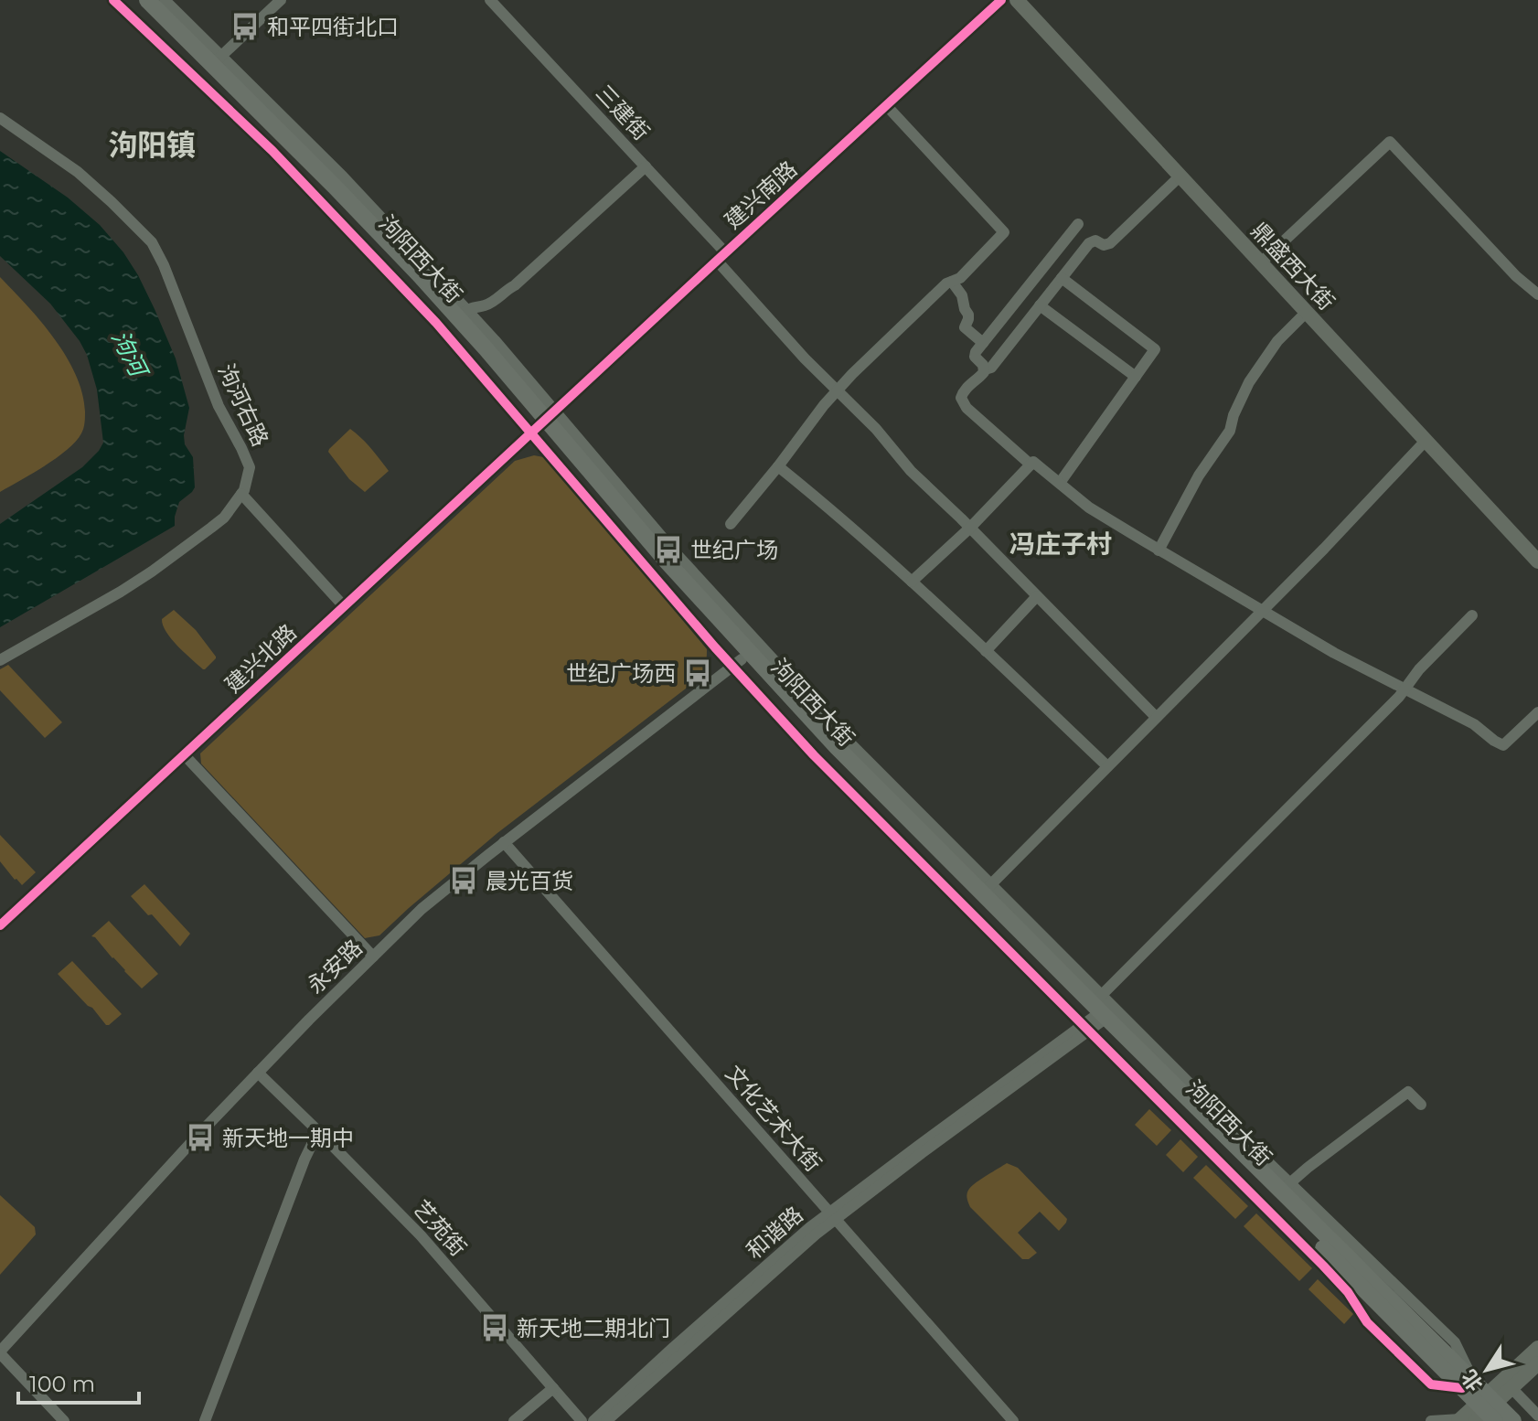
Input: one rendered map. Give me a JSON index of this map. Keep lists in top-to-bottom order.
{
  "streets": {
    "highway": ["泃阳西大街"],
    "main road": ["鼎盛西大街"],
    "street": [
      "三建街",
      "建兴南路",
      "泃河右路",
      "建兴北路",
      "永安路",
      "文化艺术大街",
      "艺苑街",
      "和谐路"
    ]
  },
  "crossings": [
    ["三建街", "建兴南路"],
    ["建兴南路", "泃阳西大街"],
    ["建兴南路", "建兴北路"],
    ["泃阳西大街", "建兴北路"],
    ["泃阳西大街", "永安路"],
    ["泃阳西大街", "和谐路"],
    ["永安路", "文化艺术大街"],
    ["永安路", "艺苑街"],
    ["文化艺术大街", "和谐路"]
  ],
  "districts": ["泃阳镇", "冯庄子村"],
  "water": ["泃河"],
  "places": {
    "bus stop": [
      "和平四街北口",
      "世纪广场",
      "世纪广场西",
      "晨光百货",
      "新天地一期中",
      "新天地二期北门"
    ]
  },
  "scale_bar": "100 m",
  "north": "bottom left"
}
